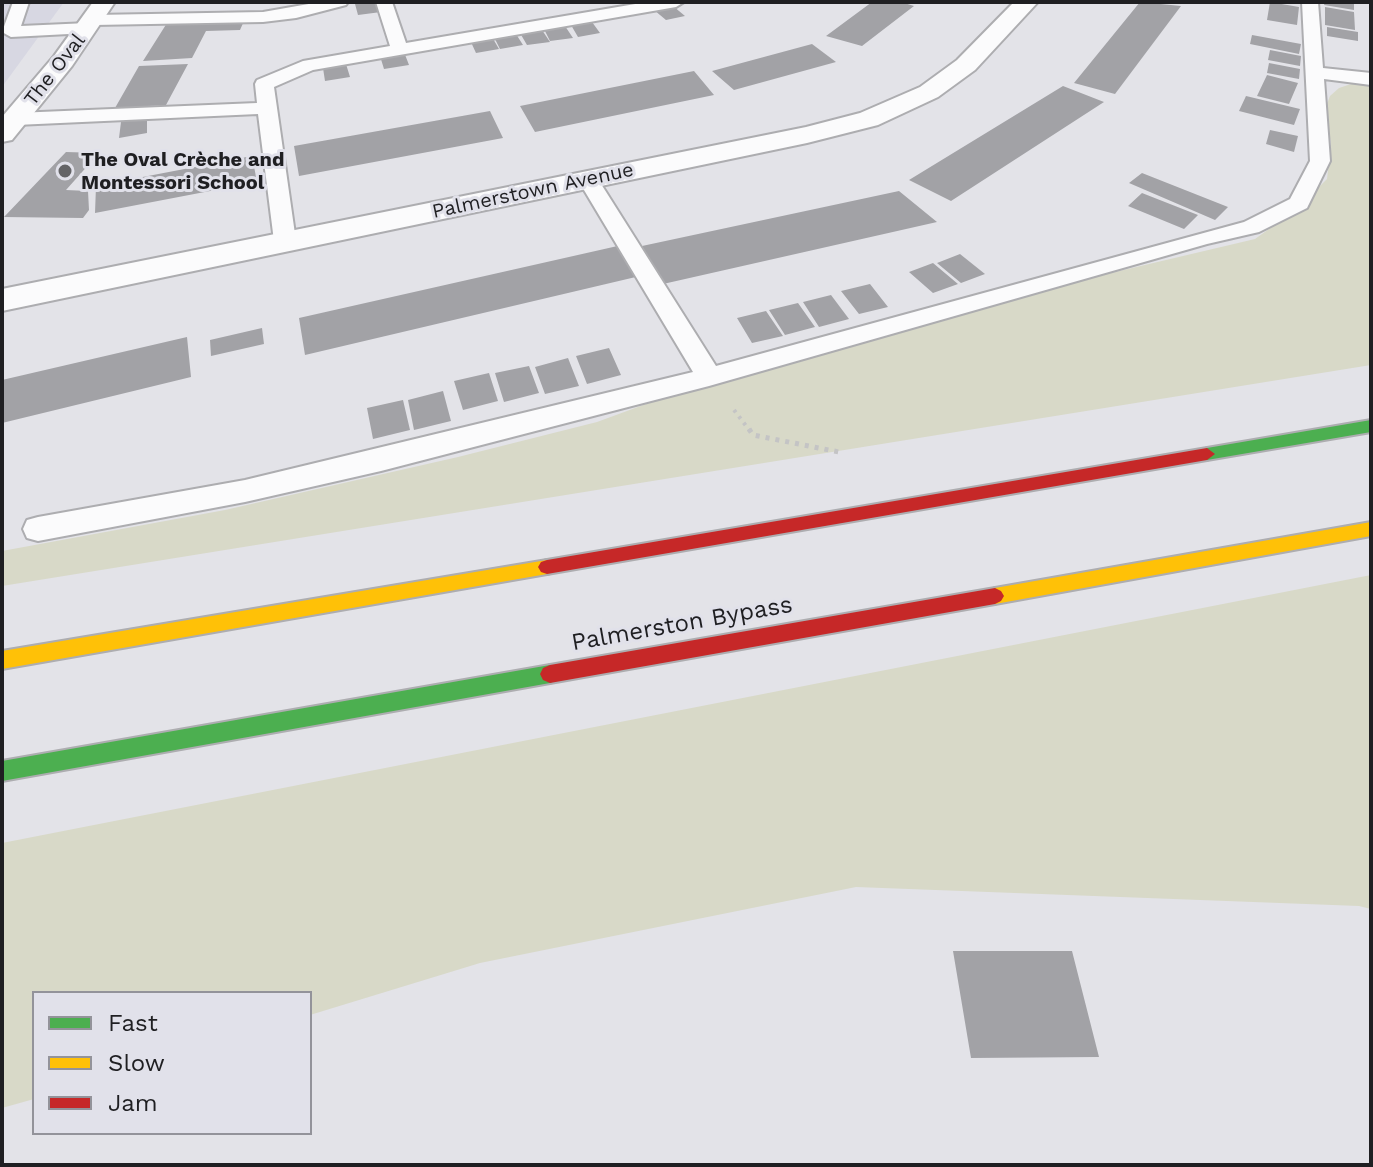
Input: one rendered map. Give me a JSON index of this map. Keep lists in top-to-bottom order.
{
  "streets": {
    "main road": ["Palmerston Bypass"],
    "street": ["The Oval", "Palmerstown Avenue"]
  },
  "places": ["The Oval Crèche and Montessori School"],
  "legend": ["Fast", "Slow", "Jam"]
}
